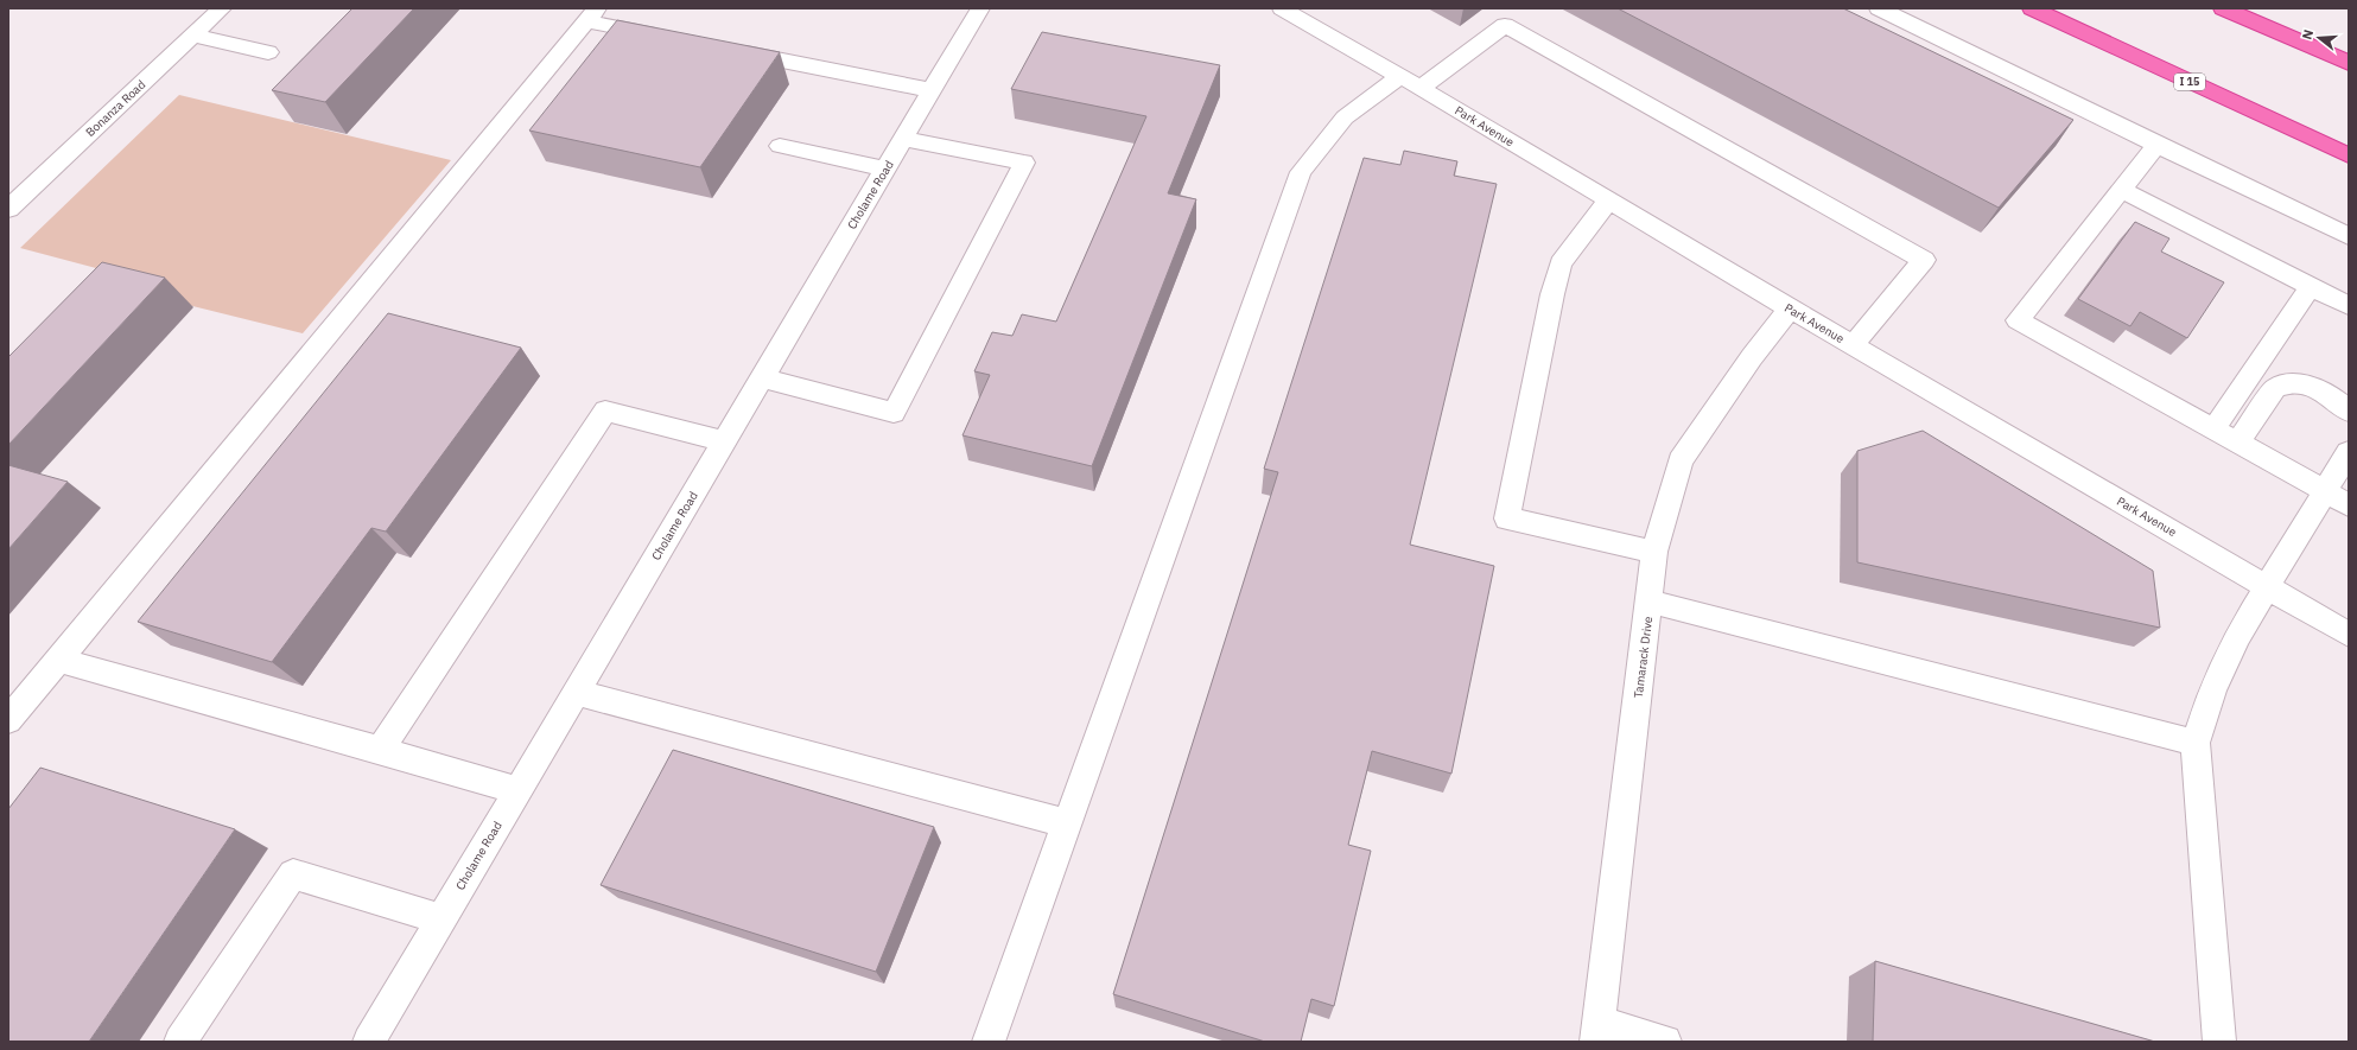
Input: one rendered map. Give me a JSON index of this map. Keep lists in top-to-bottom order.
{
  "streets": {
    "highway": ["I 15"],
    "street": [
      "Bonanza Road",
      "Park Avenue",
      "Cholame Road",
      "Tamarack Drive"
    ]
  },
  "crossings": [
    ["Park Avenue", "Tamarack Drive"]
  ],
  "north": "left"
}
